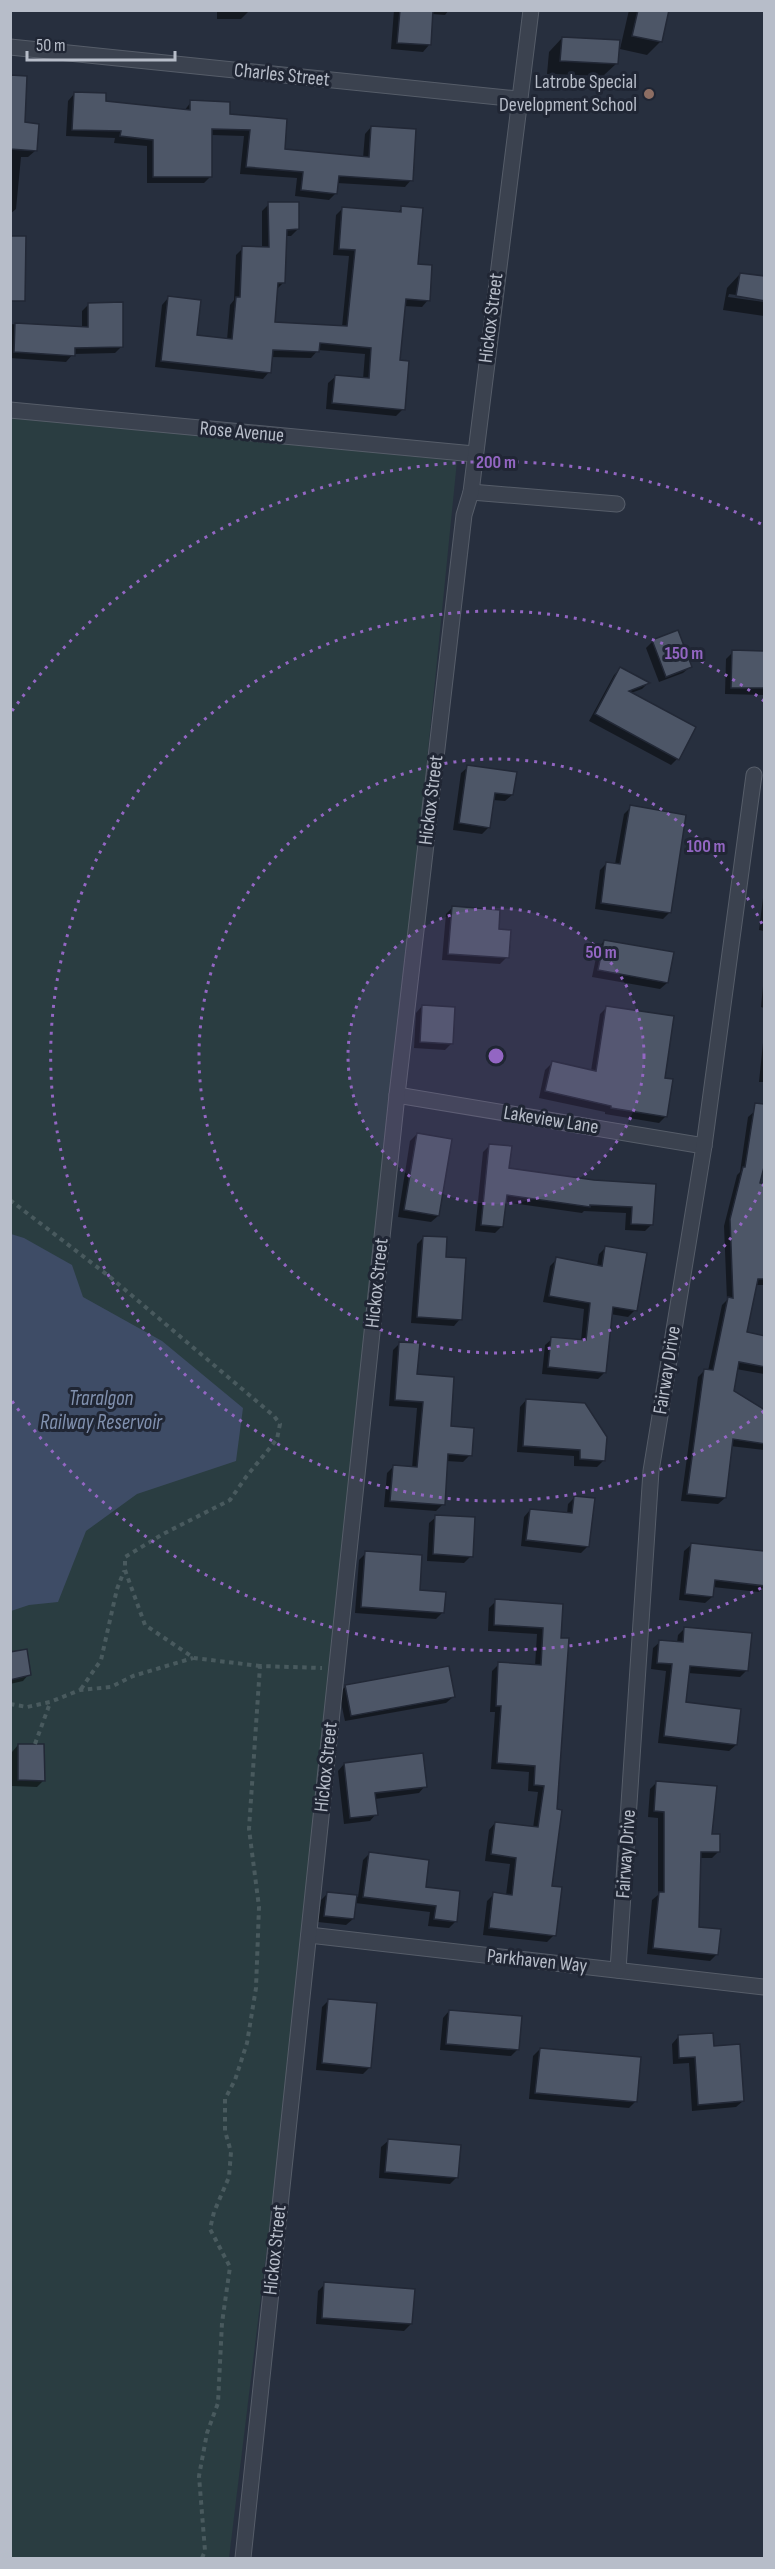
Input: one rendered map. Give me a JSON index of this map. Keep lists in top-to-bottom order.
{
  "streets": {
    "street": [
      "Charles Street",
      "Hickox Street",
      "Rose Avenue",
      "Lakeview Lane",
      "Fairway Drive",
      "Parkhaven Way"
    ]
  },
  "crossings": [
    ["Charles Street", "Hickox Street"],
    ["Hickox Street", "Rose Avenue"],
    ["Hickox Street", "Lakeview Lane"],
    ["Hickox Street", "Parkhaven Way"],
    ["Lakeview Lane", "Fairway Drive"],
    ["Fairway Drive", "Parkhaven Way"]
  ],
  "water": ["Traralgon Railway Reservoir"],
  "places": ["Latrobe Special Development School"],
  "scale_bar": "50 m",
  "rings": [
    "200 m",
    "150 m",
    "100 m",
    "50 m"
  ]
}
